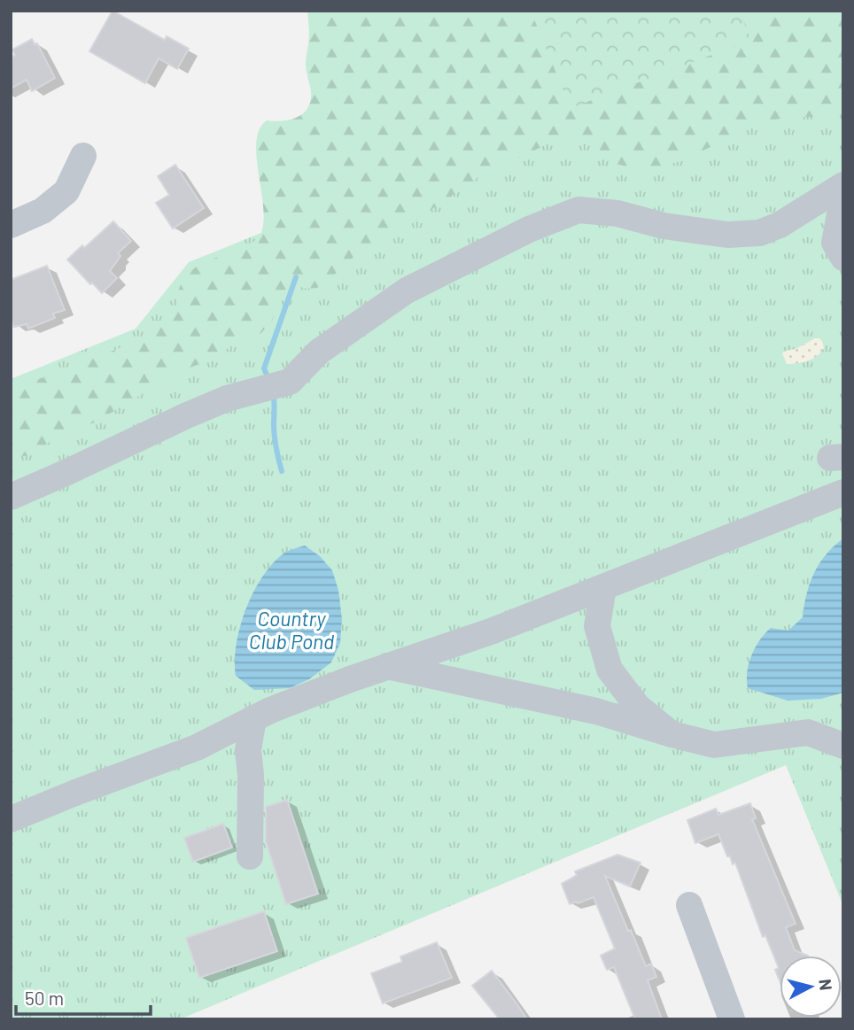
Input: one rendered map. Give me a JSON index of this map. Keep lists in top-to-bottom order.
{
  "water": ["Country Club Pond"],
  "scale_bar": "50 m",
  "north": "right"
}
